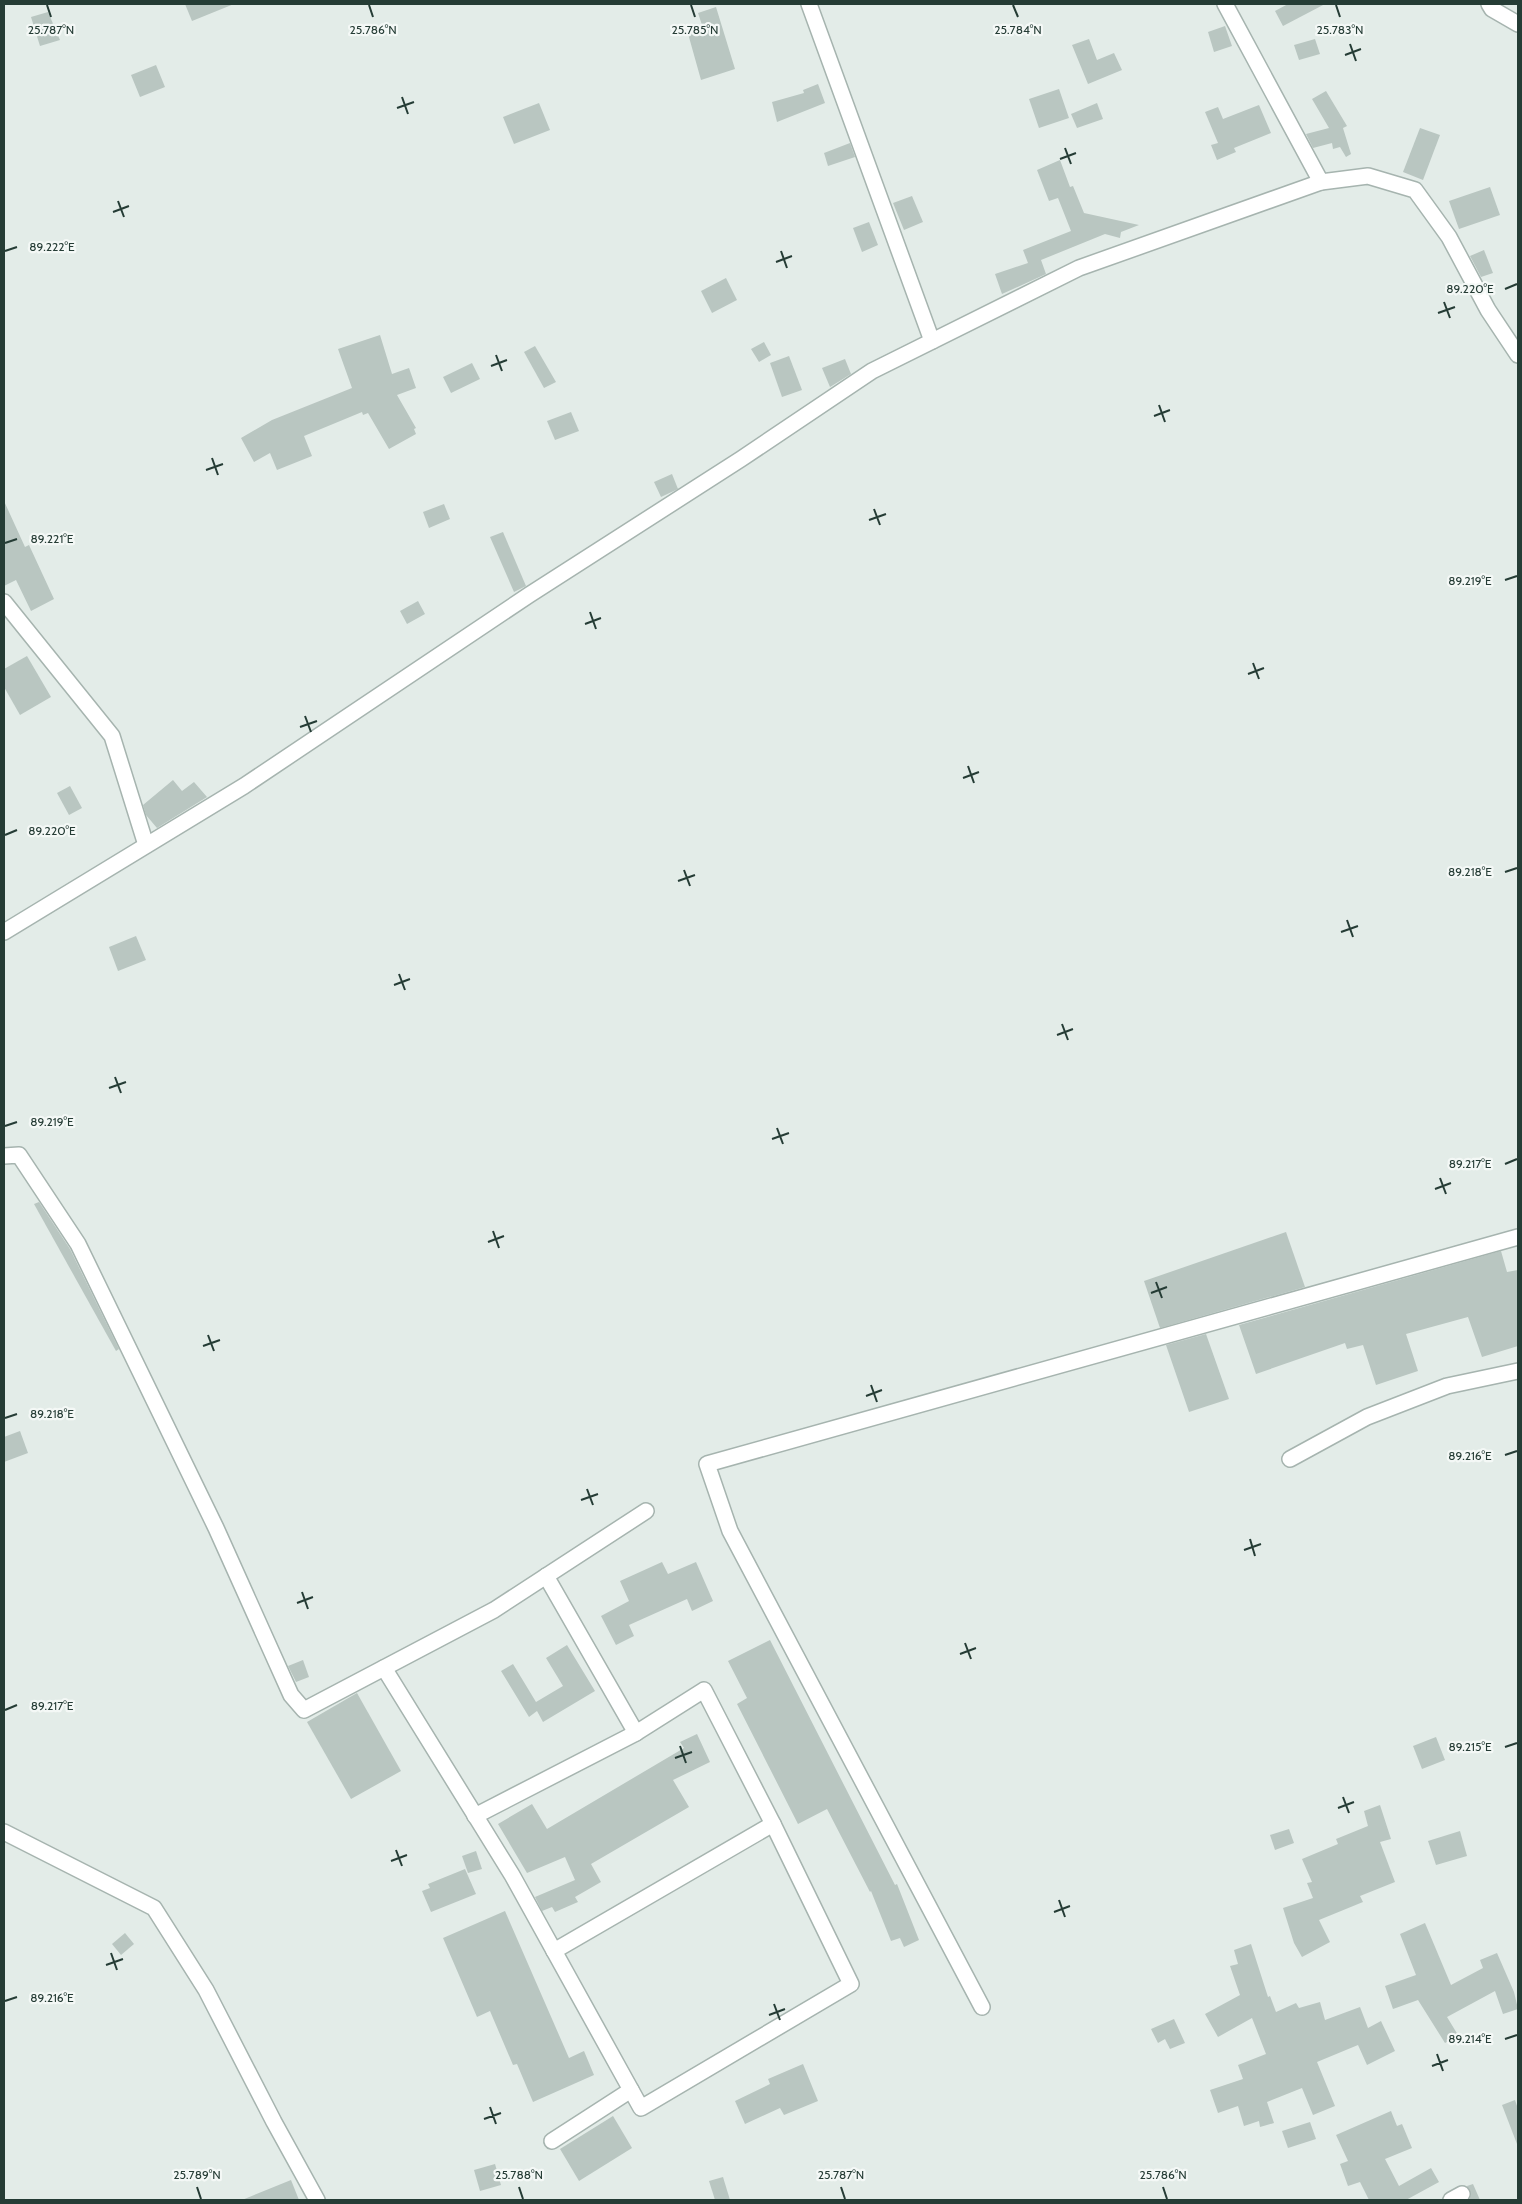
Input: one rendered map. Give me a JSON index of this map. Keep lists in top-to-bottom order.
{
  "coordinates": [
    "25.787°N",
    "25.786°N",
    "25.785°N",
    "25.784°N",
    "25.783°N",
    "89.222°E",
    "89.220°E",
    "89.221°E",
    "89.219°E",
    "89.218°E",
    "89.217°E",
    "89.216°E",
    "89.215°E",
    "89.214°E",
    "25.789°N",
    "25.788°N"
  ]
}
